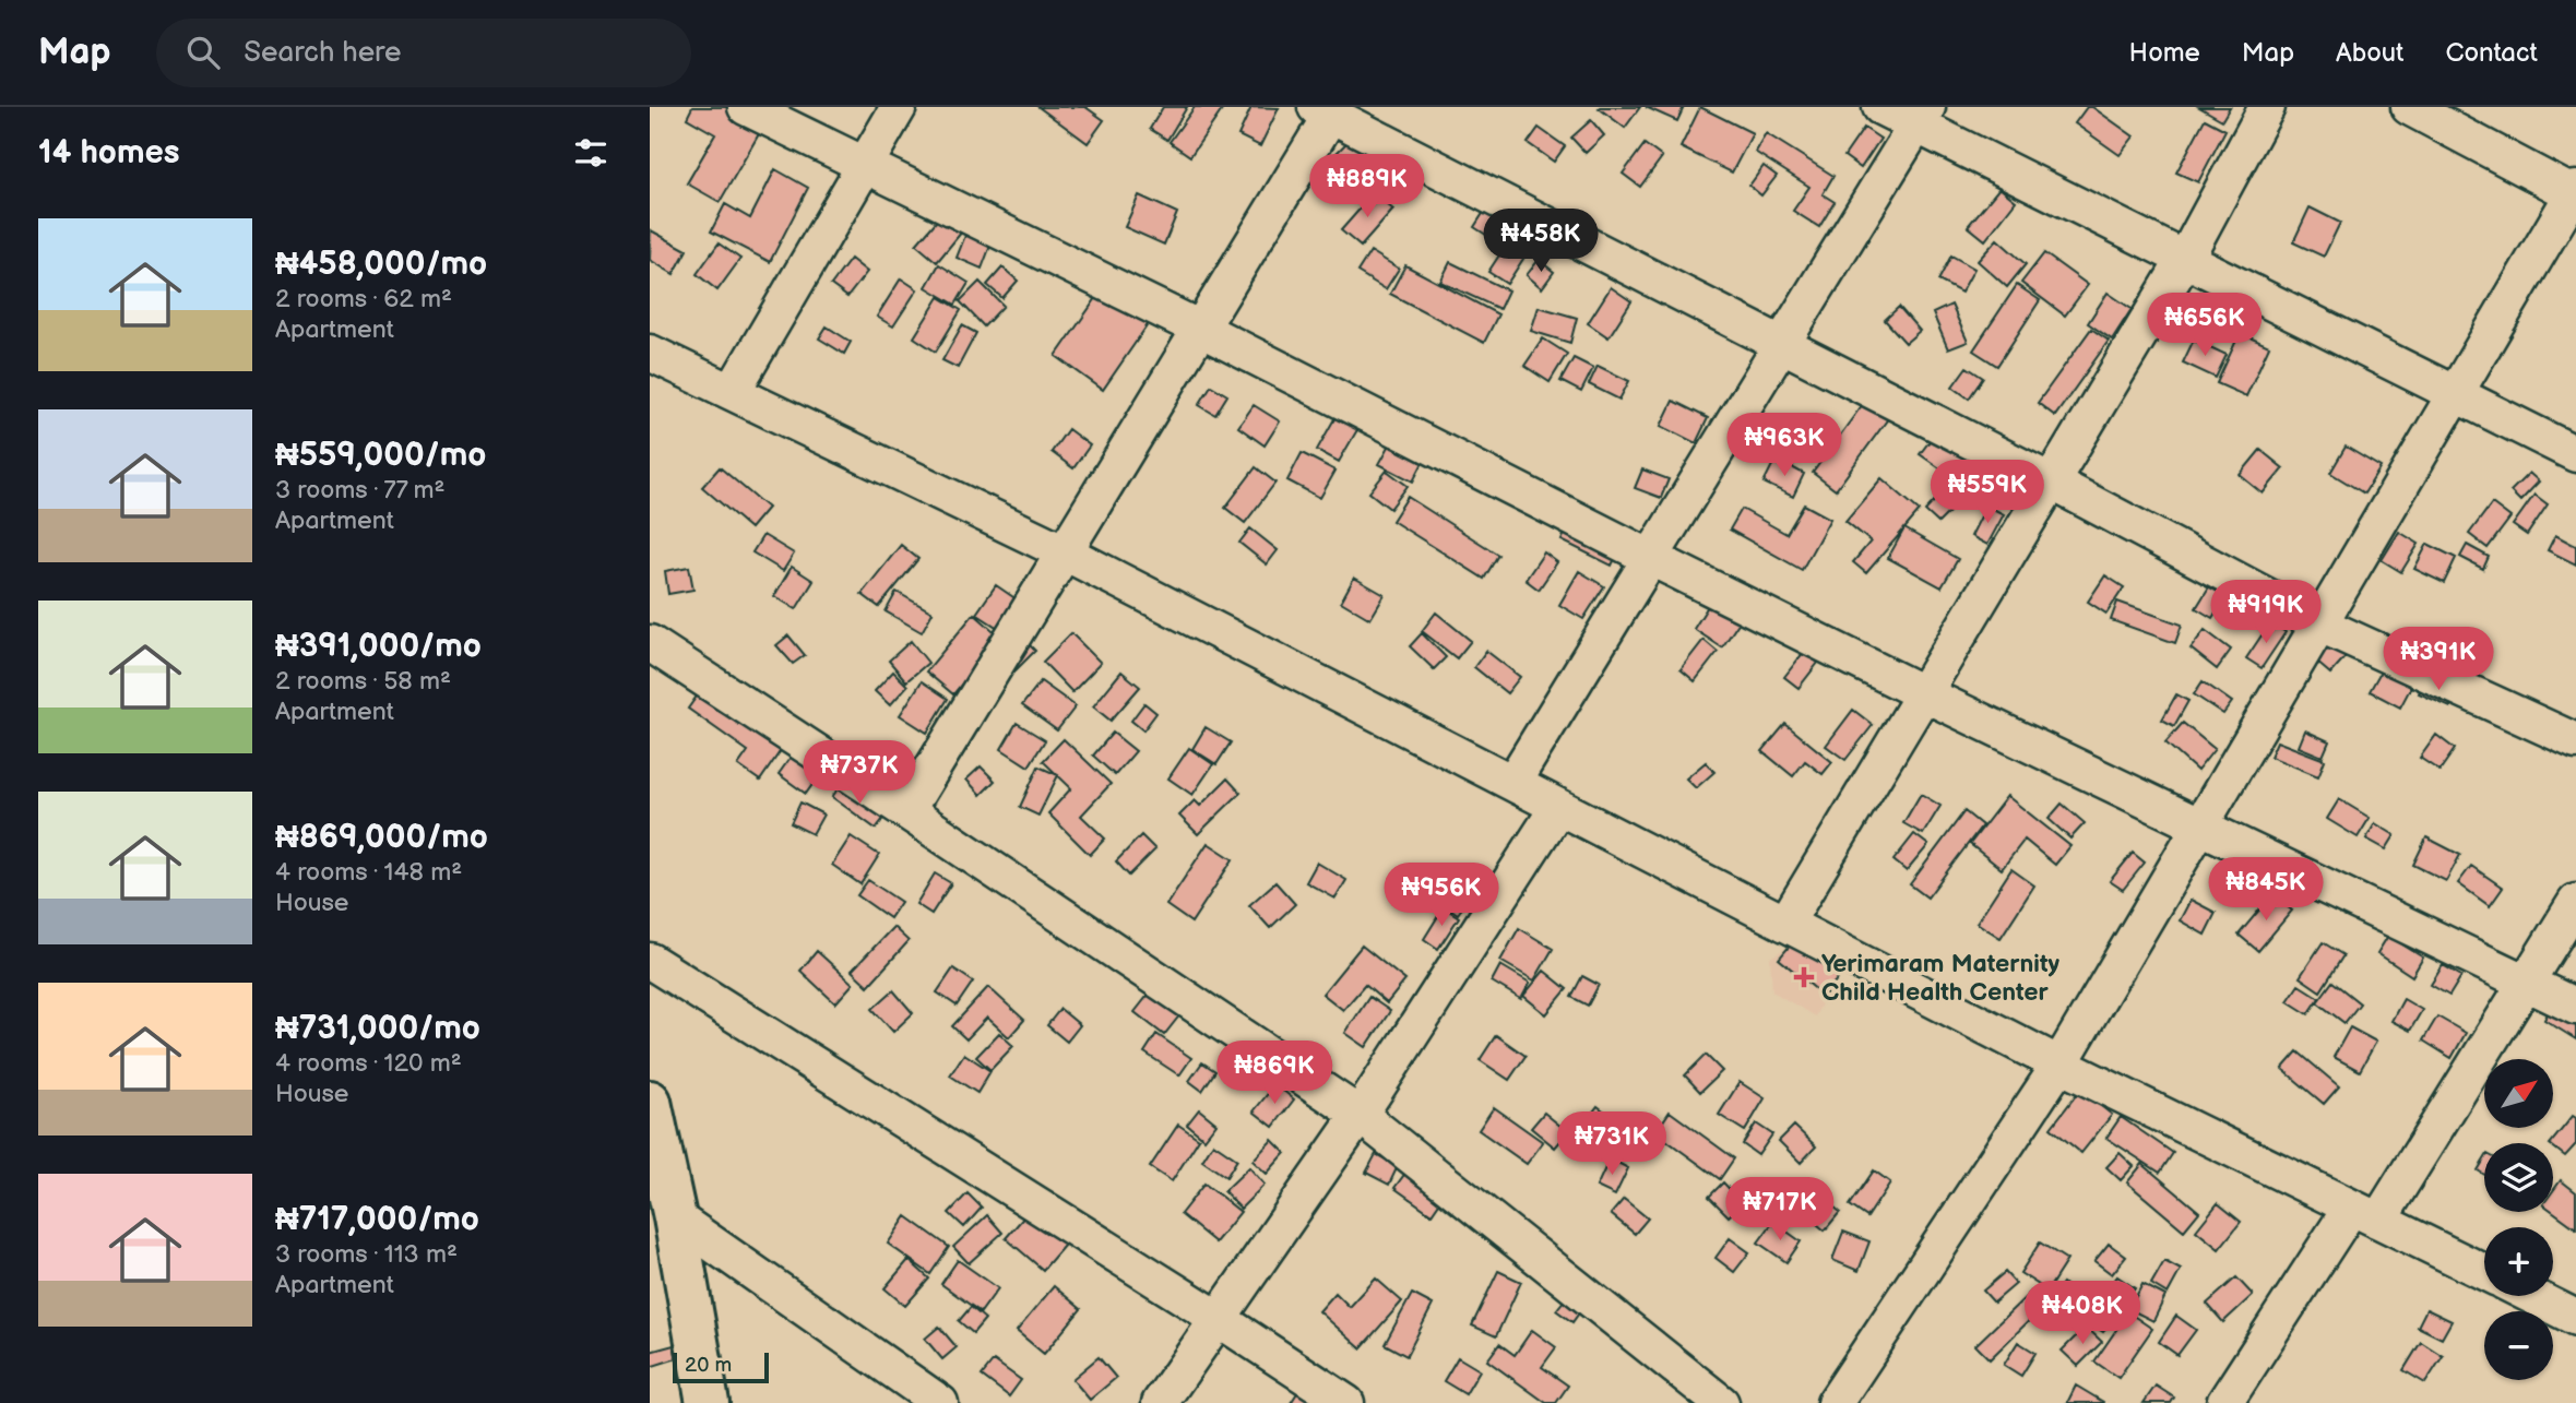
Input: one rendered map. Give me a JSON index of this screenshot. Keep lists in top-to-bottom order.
{
  "places": {
    "health": ["Yerimaram Maternity Child Health Center"]
  },
  "scale_bar": "20 m",
  "north": "top right",
  "page": {
    "header": "Map",
    "search": "Search here",
    "nav": [
      "Home",
      "Map",
      "About",
      "Contact"
    ],
    "heading": "14 homes",
    "price": [
      "₦889K",
      "₦458K",
      "₦656K",
      "₦963K",
      "₦559K",
      "₦919K",
      "₦391K",
      "₦737K",
      "₦845K",
      "₦956K",
      "₦869K",
      "₦731K",
      "₦717K",
      "₦408K"
    ],
    "list": [
      {
        "name": "₦458,000/mo",
        "note": "2 rooms · 62 m² · Apartment"
      },
      {
        "name": "₦559,000/mo",
        "note": "3 rooms · 77 m² · Apartment"
      },
      {
        "name": "₦391,000/mo",
        "note": "2 rooms · 58 m² · Apartment"
      },
      {
        "name": "₦869,000/mo",
        "note": "4 rooms · 148 m² · House"
      },
      {
        "name": "₦731,000/mo",
        "note": "4 rooms · 120 m² · House"
      },
      {
        "name": "₦717,000/mo",
        "note": "3 rooms · 113 m² · Apartment"
      }
    ],
    "map_buttons": ["+", "−"],
    "scale": "20 m"
  }
}
